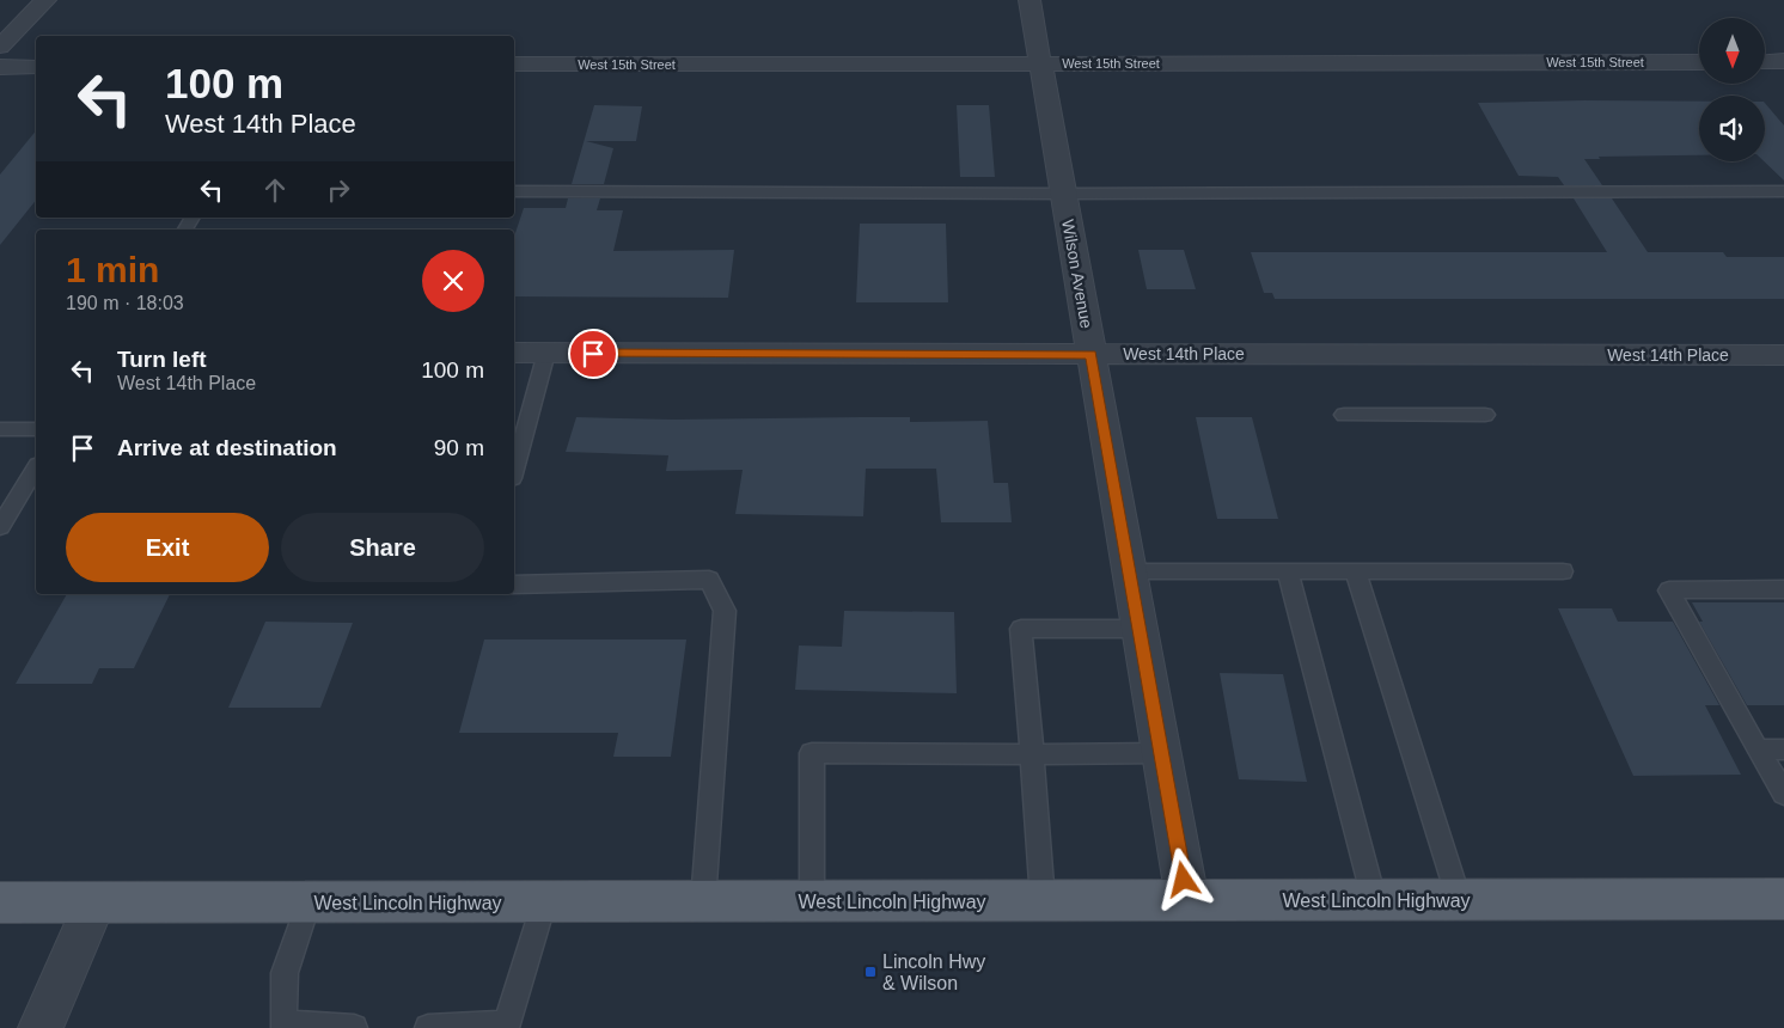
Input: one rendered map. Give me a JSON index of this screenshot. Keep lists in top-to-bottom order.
{
  "streets": {
    "main road": ["West Lincoln Highway"],
    "street": ["West 15th Street", "Wilson Avenue", "West 14th Place"]
  },
  "crossings": [
    ["West 15th Street", "Wilson Avenue"],
    ["Wilson Avenue", "West 14th Place"],
    ["Wilson Avenue", "West Lincoln Highway"]
  ],
  "places": {
    "transit": ["Lincoln Hwy & Wilson"]
  },
  "north": "bottom",
  "page": {
    "turn": ["100 m", "West 14th Place"],
    "heading": ["1 min", "190 m · 18:03"],
    "list": [
      {
        "name": "Turn left",
        "note": "West 14th Place",
        "value": "100 m"
      },
      {
        "name": "Arrive at destination",
        "value": "90 m"
      }
    ],
    "buttons": ["Exit", "Share"]
  }
}
